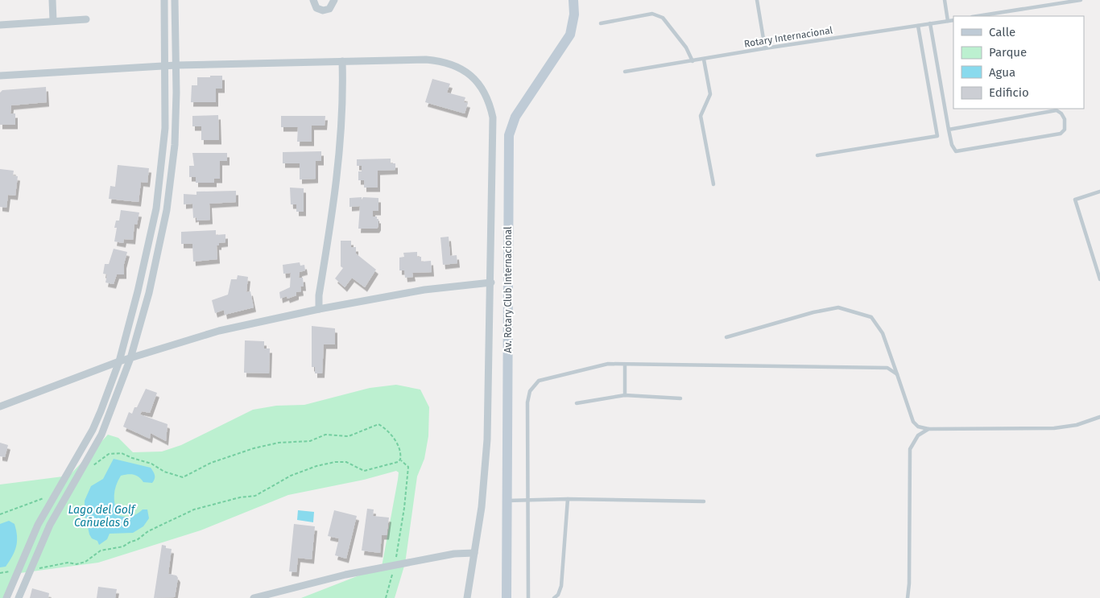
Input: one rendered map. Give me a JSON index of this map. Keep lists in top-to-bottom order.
{
  "streets": {
    "main road": ["Av. Rotary Club Internacional"],
    "lane": ["Rotary Internacional"]
  },
  "water": ["Lago del Golf Cañuelas 6"],
  "legend": [
    "Calle",
    "Parque",
    "Agua",
    "Edificio"
  ]
}
